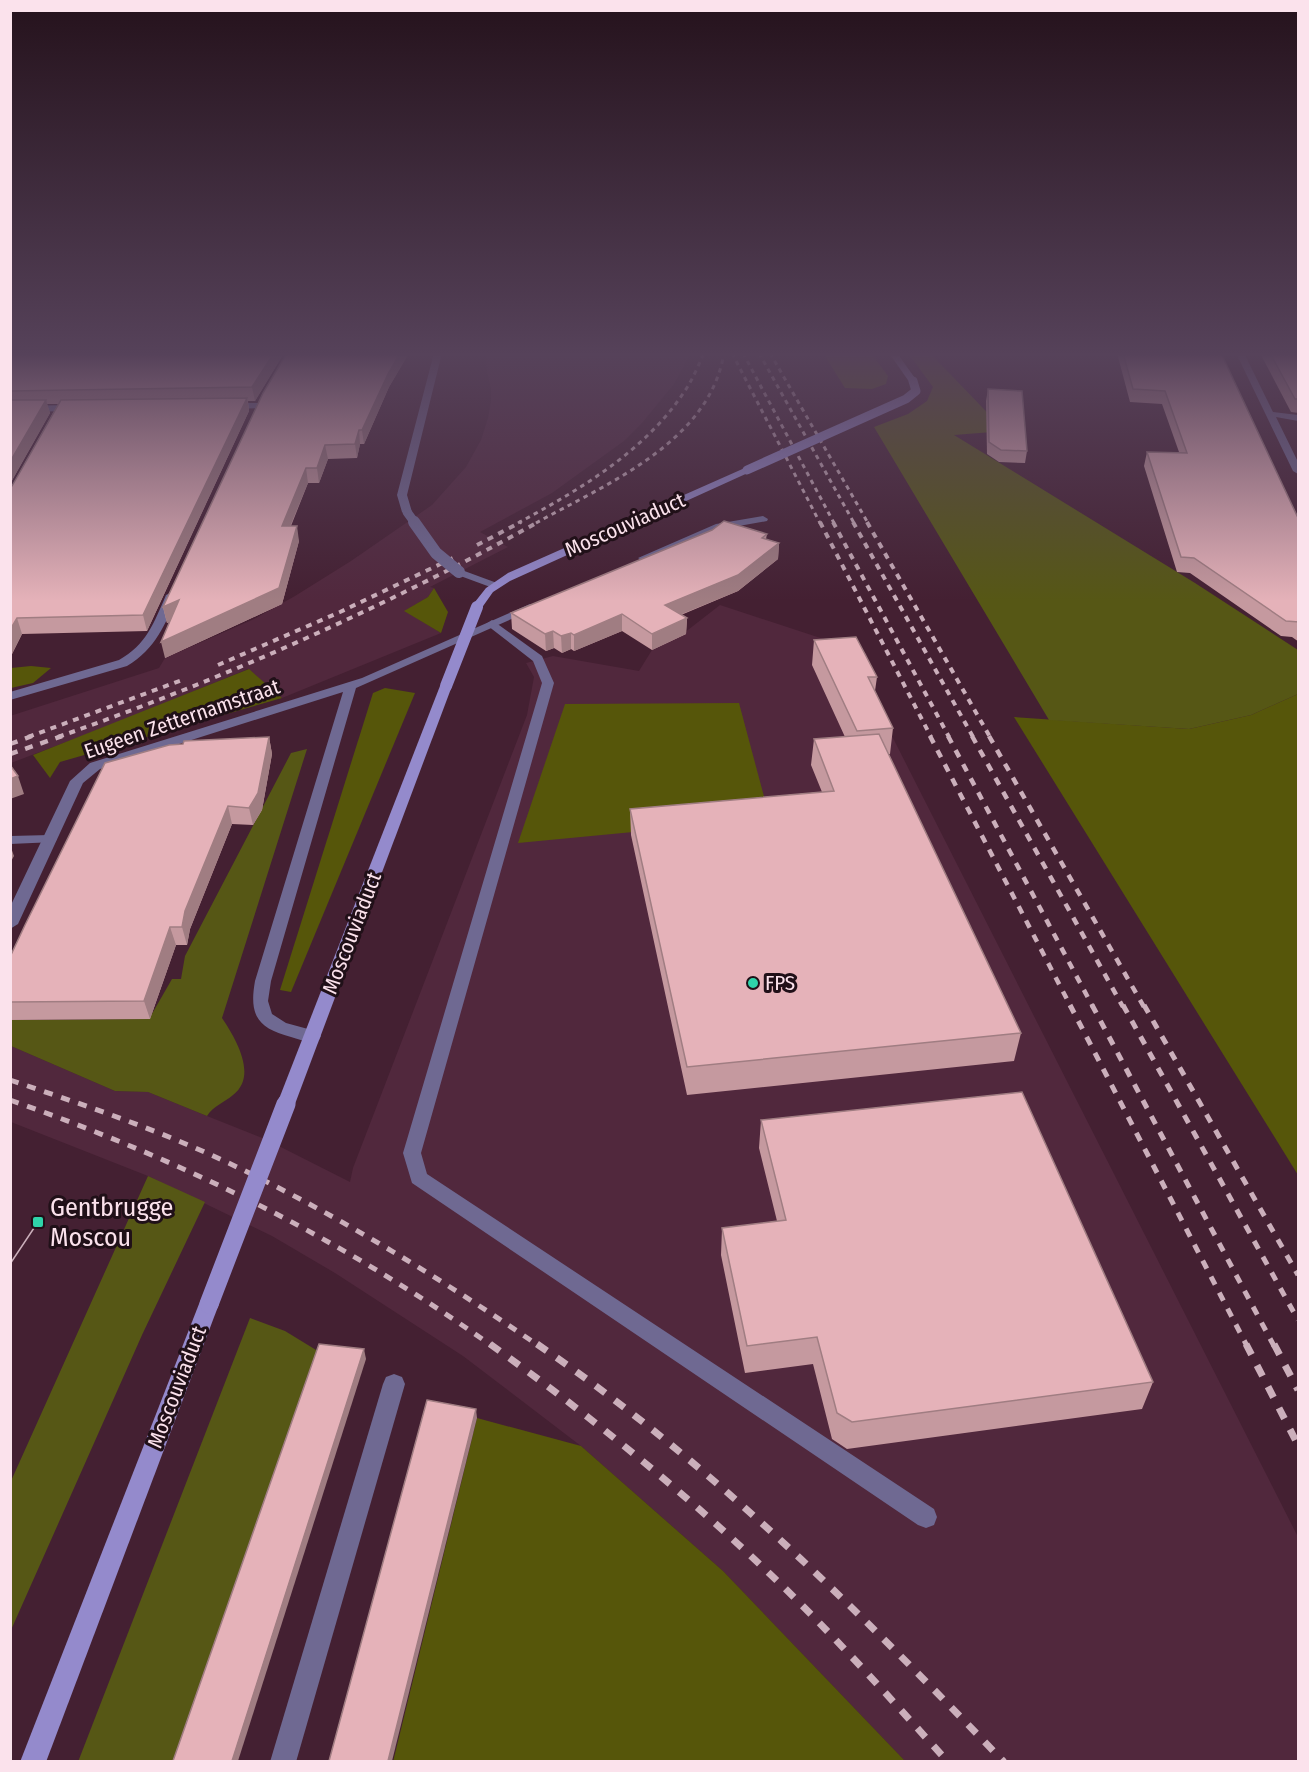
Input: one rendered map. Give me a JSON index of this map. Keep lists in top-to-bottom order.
{
  "streets": {
    "street": ["Moscouviaduct", "Eugeen Zetternamstraat"]
  },
  "places": {
    "other": ["FPS"],
    "transit": ["Gentbrugge Moscou"]
  }
}
